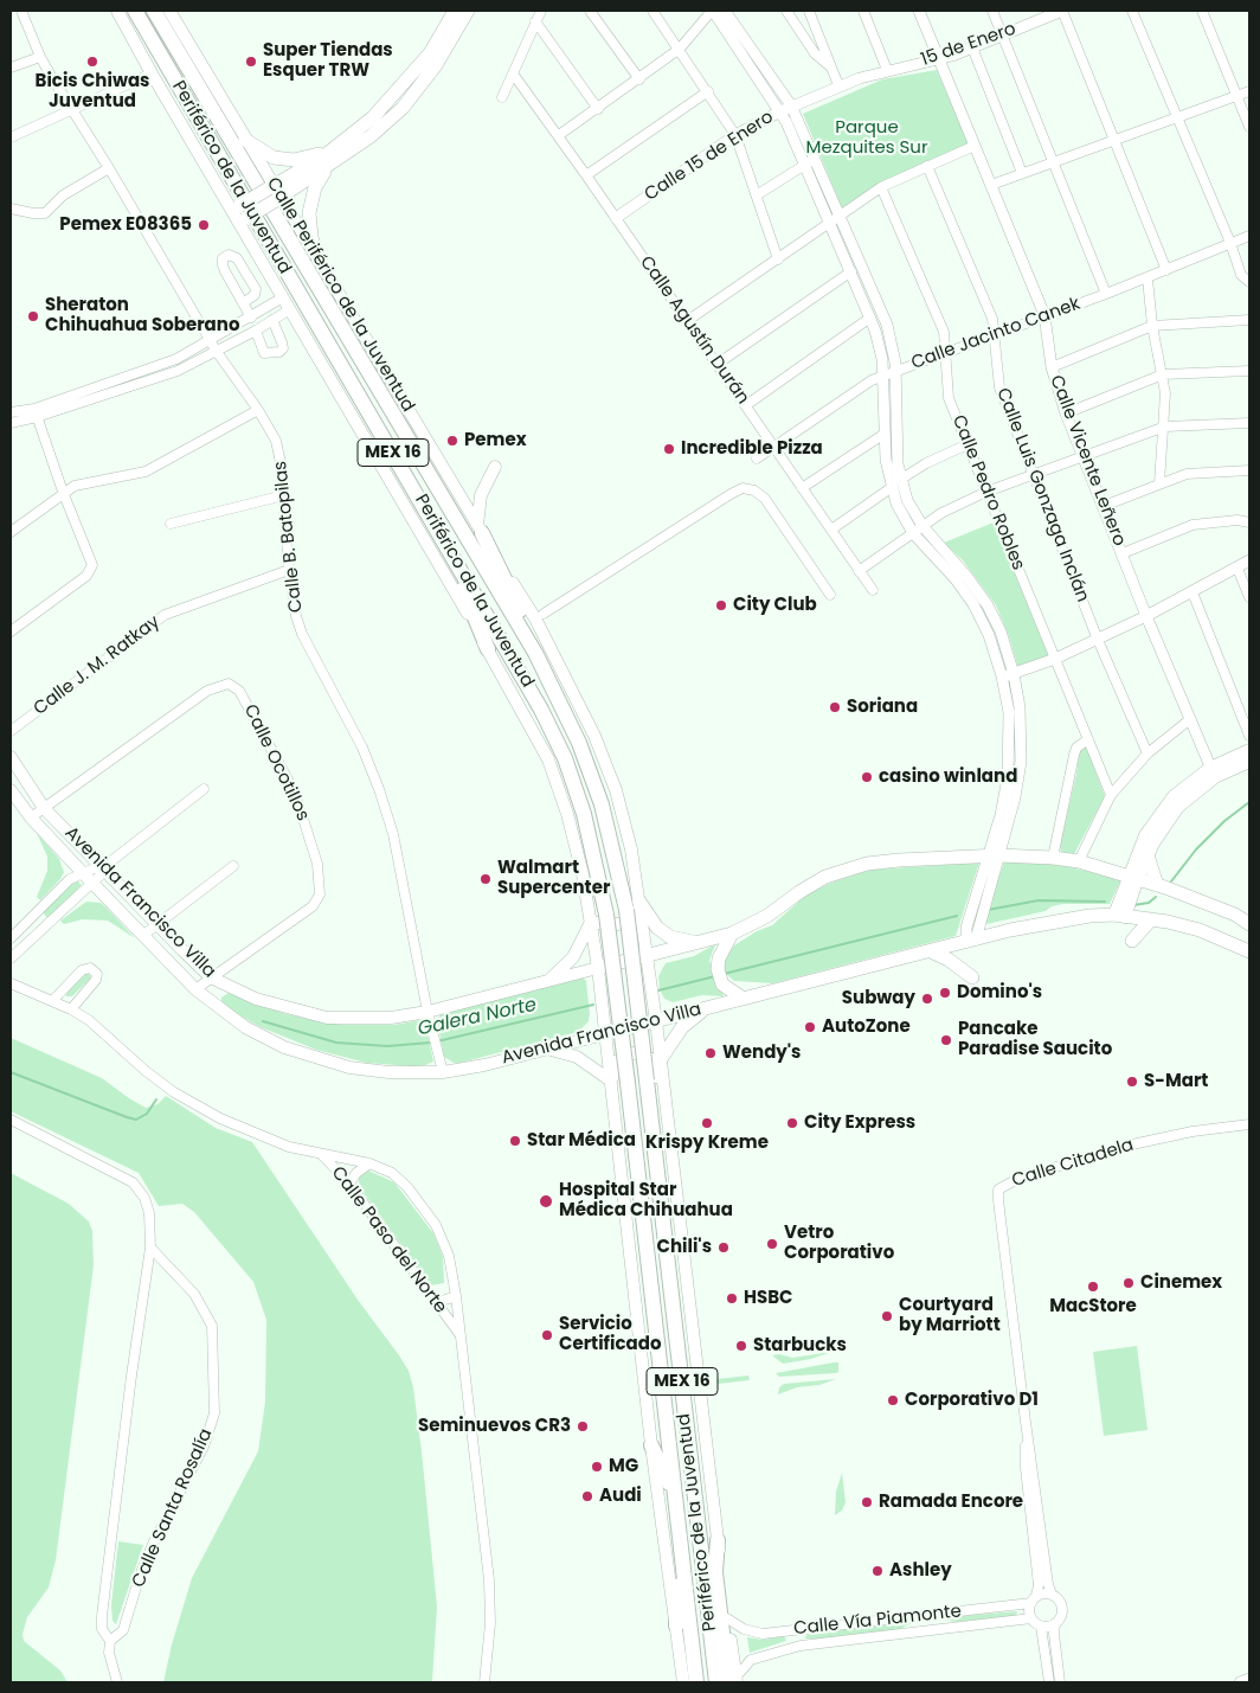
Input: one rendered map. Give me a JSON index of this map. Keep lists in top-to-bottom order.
{
  "streets": {
    "highway": ["Periférico de la Juventud", "MEX 16"],
    "main road": ["Calle Periférico de la Juventud", "Avenida Francisco Villa"],
    "street": [
      "15 de Enero",
      "Calle 15 de Enero",
      "Calle Agustín Durán",
      "Calle Jacinto Canek",
      "Calle Vicente Leñero",
      "Calle Pedro Robles",
      "Calle Luis Gonzaga Inclán",
      "Calle B. Batopilas",
      "Calle J. M. Ratkay",
      "Calle Ocotillos",
      "Calle Citadela",
      "Calle Paso del Norte",
      "Calle Santa Rosalía",
      "Calle Vía Piamonte"
    ]
  },
  "crossings": [
    ["15 de Enero", "Calle 15 de Enero"],
    ["15 de Enero", "Calle Vicente Leñero"],
    ["Calle 15 de Enero", "Calle Agustín Durán"],
    ["Calle Periférico de la Juventud", "Avenida Francisco Villa"],
    ["Calle Periférico de la Juventud", "Calle Vía Piamonte"],
    ["Calle Agustín Durán", "Calle Jacinto Canek"],
    ["Calle Jacinto Canek", "Calle Vicente Leñero"],
    ["Calle Jacinto Canek", "Calle Pedro Robles"],
    ["Calle Jacinto Canek", "Calle Luis Gonzaga Inclán"],
    ["Calle B. Batopilas", "Calle J. M. Ratkay"],
    ["Calle B. Batopilas", "Avenida Francisco Villa"],
    ["Calle Ocotillos", "Avenida Francisco Villa"],
    ["Calle Citadela", "Calle Vía Piamonte"]
  ],
  "water": ["Galera Norte"],
  "parks": ["Parque Mezquites Sur"],
  "places": [
    "Bicis Chiwas Juventud",
    "Super Tiendas Esquer TRW",
    "Pemex E08365",
    "Sheraton Chihuahua Soberano",
    "Pemex",
    "Incredible Pizza",
    "City Club",
    "Soriana",
    "casino winland",
    "Walmart Supercenter",
    "Domino's",
    "Subway",
    "AutoZone",
    "Pancake Paradise Saucito",
    "Wendy's",
    "S-Mart",
    "Krispy Kreme",
    "City Express",
    "Star Médica",
    "Hospital Star Médica Chihuahua",
    "Vetro Corporativo",
    "Chili's",
    "Cinemex",
    "MacStore",
    "HSBC",
    "Courtyard by Marriott",
    "Servicio Certificado",
    "Starbucks",
    "Corporativo D1",
    "Seminuevos CR3",
    "MG",
    "Audi",
    "Ramada Encore",
    "Ashley"
  ]
}
